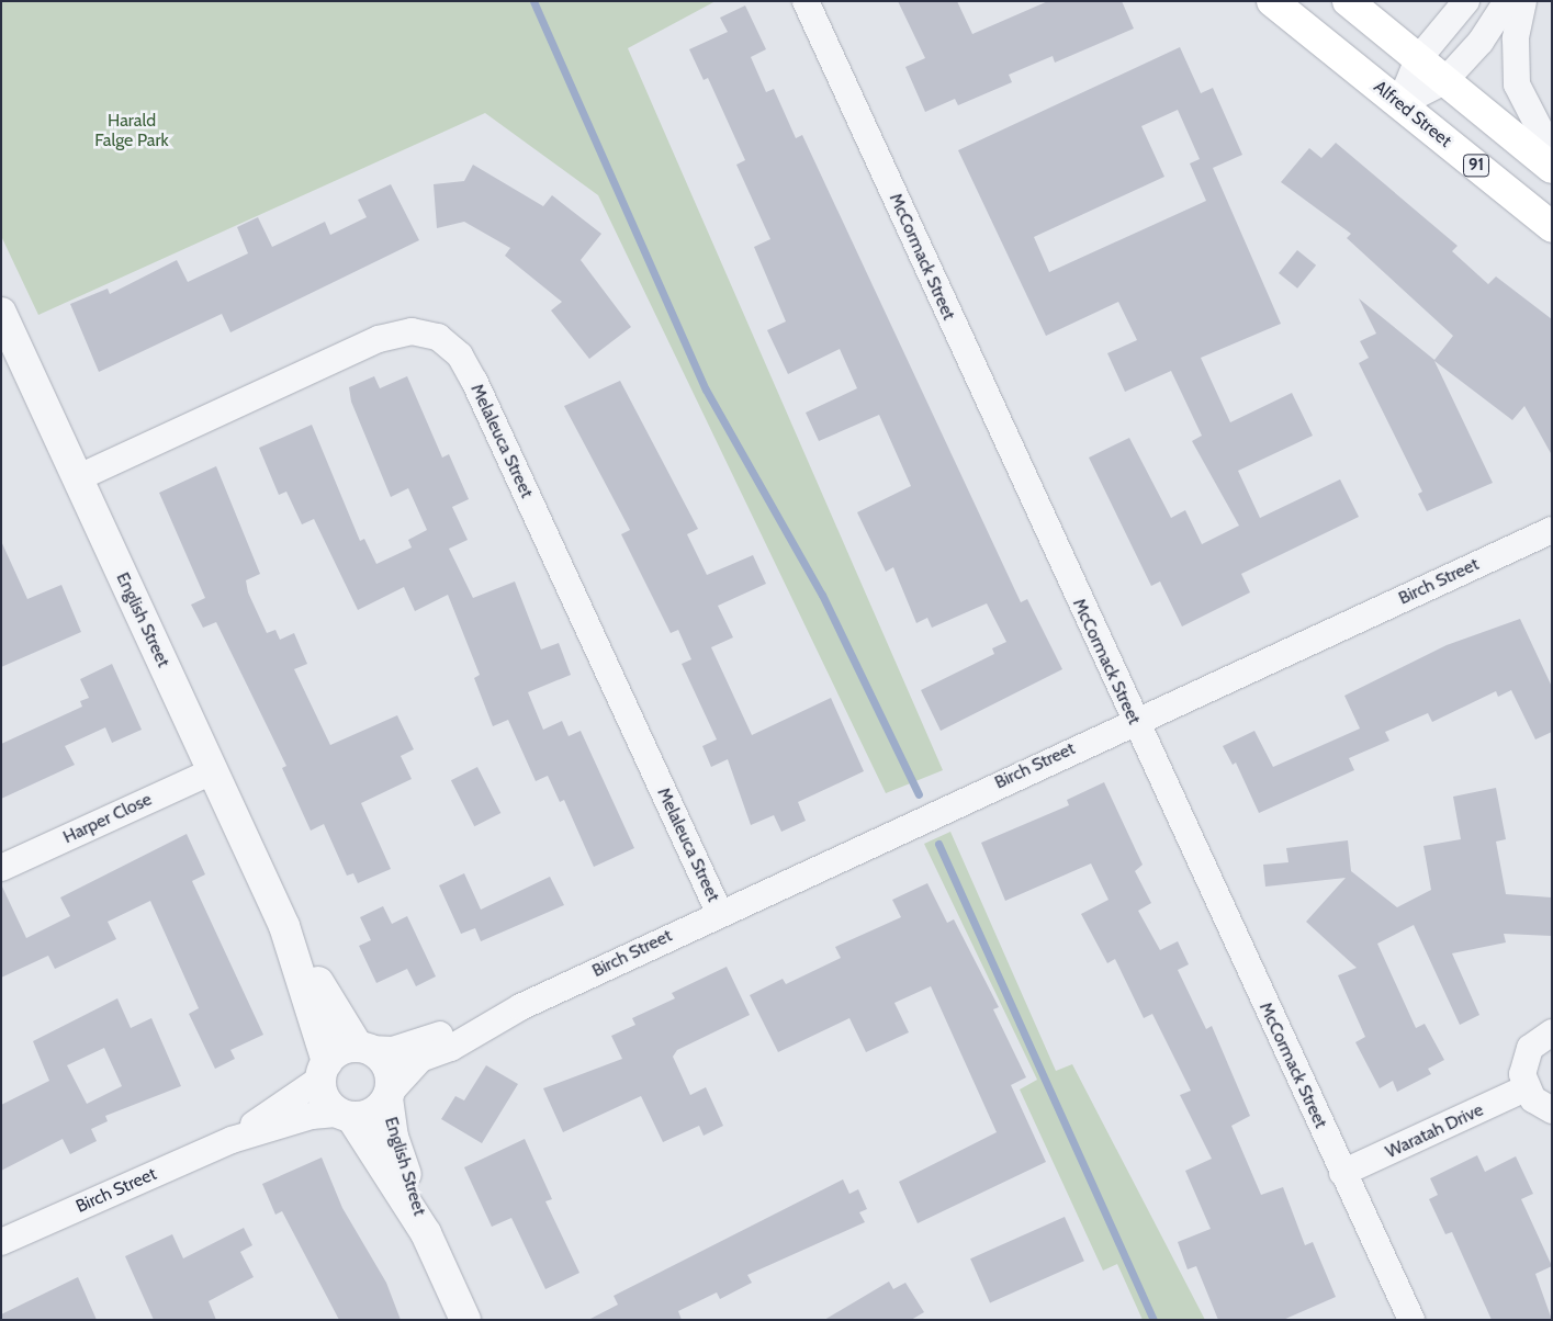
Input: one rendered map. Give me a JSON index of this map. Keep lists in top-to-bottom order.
{
  "streets": {
    "main road": ["Alfred Street", "91"],
    "street": [
      "McCormack Street",
      "Melaleuca Street",
      "Birch Street",
      "English Street",
      "Harper Close",
      "Waratah Drive"
    ]
  },
  "crossings": [
    ["McCormack Street", "Birch Street"],
    ["McCormack Street", "Waratah Drive"],
    ["Melaleuca Street", "Birch Street"],
    ["Melaleuca Street", "English Street"],
    ["Birch Street", "English Street"],
    ["English Street", "Harper Close"]
  ],
  "parks": ["Harald Falge Park"]
}
